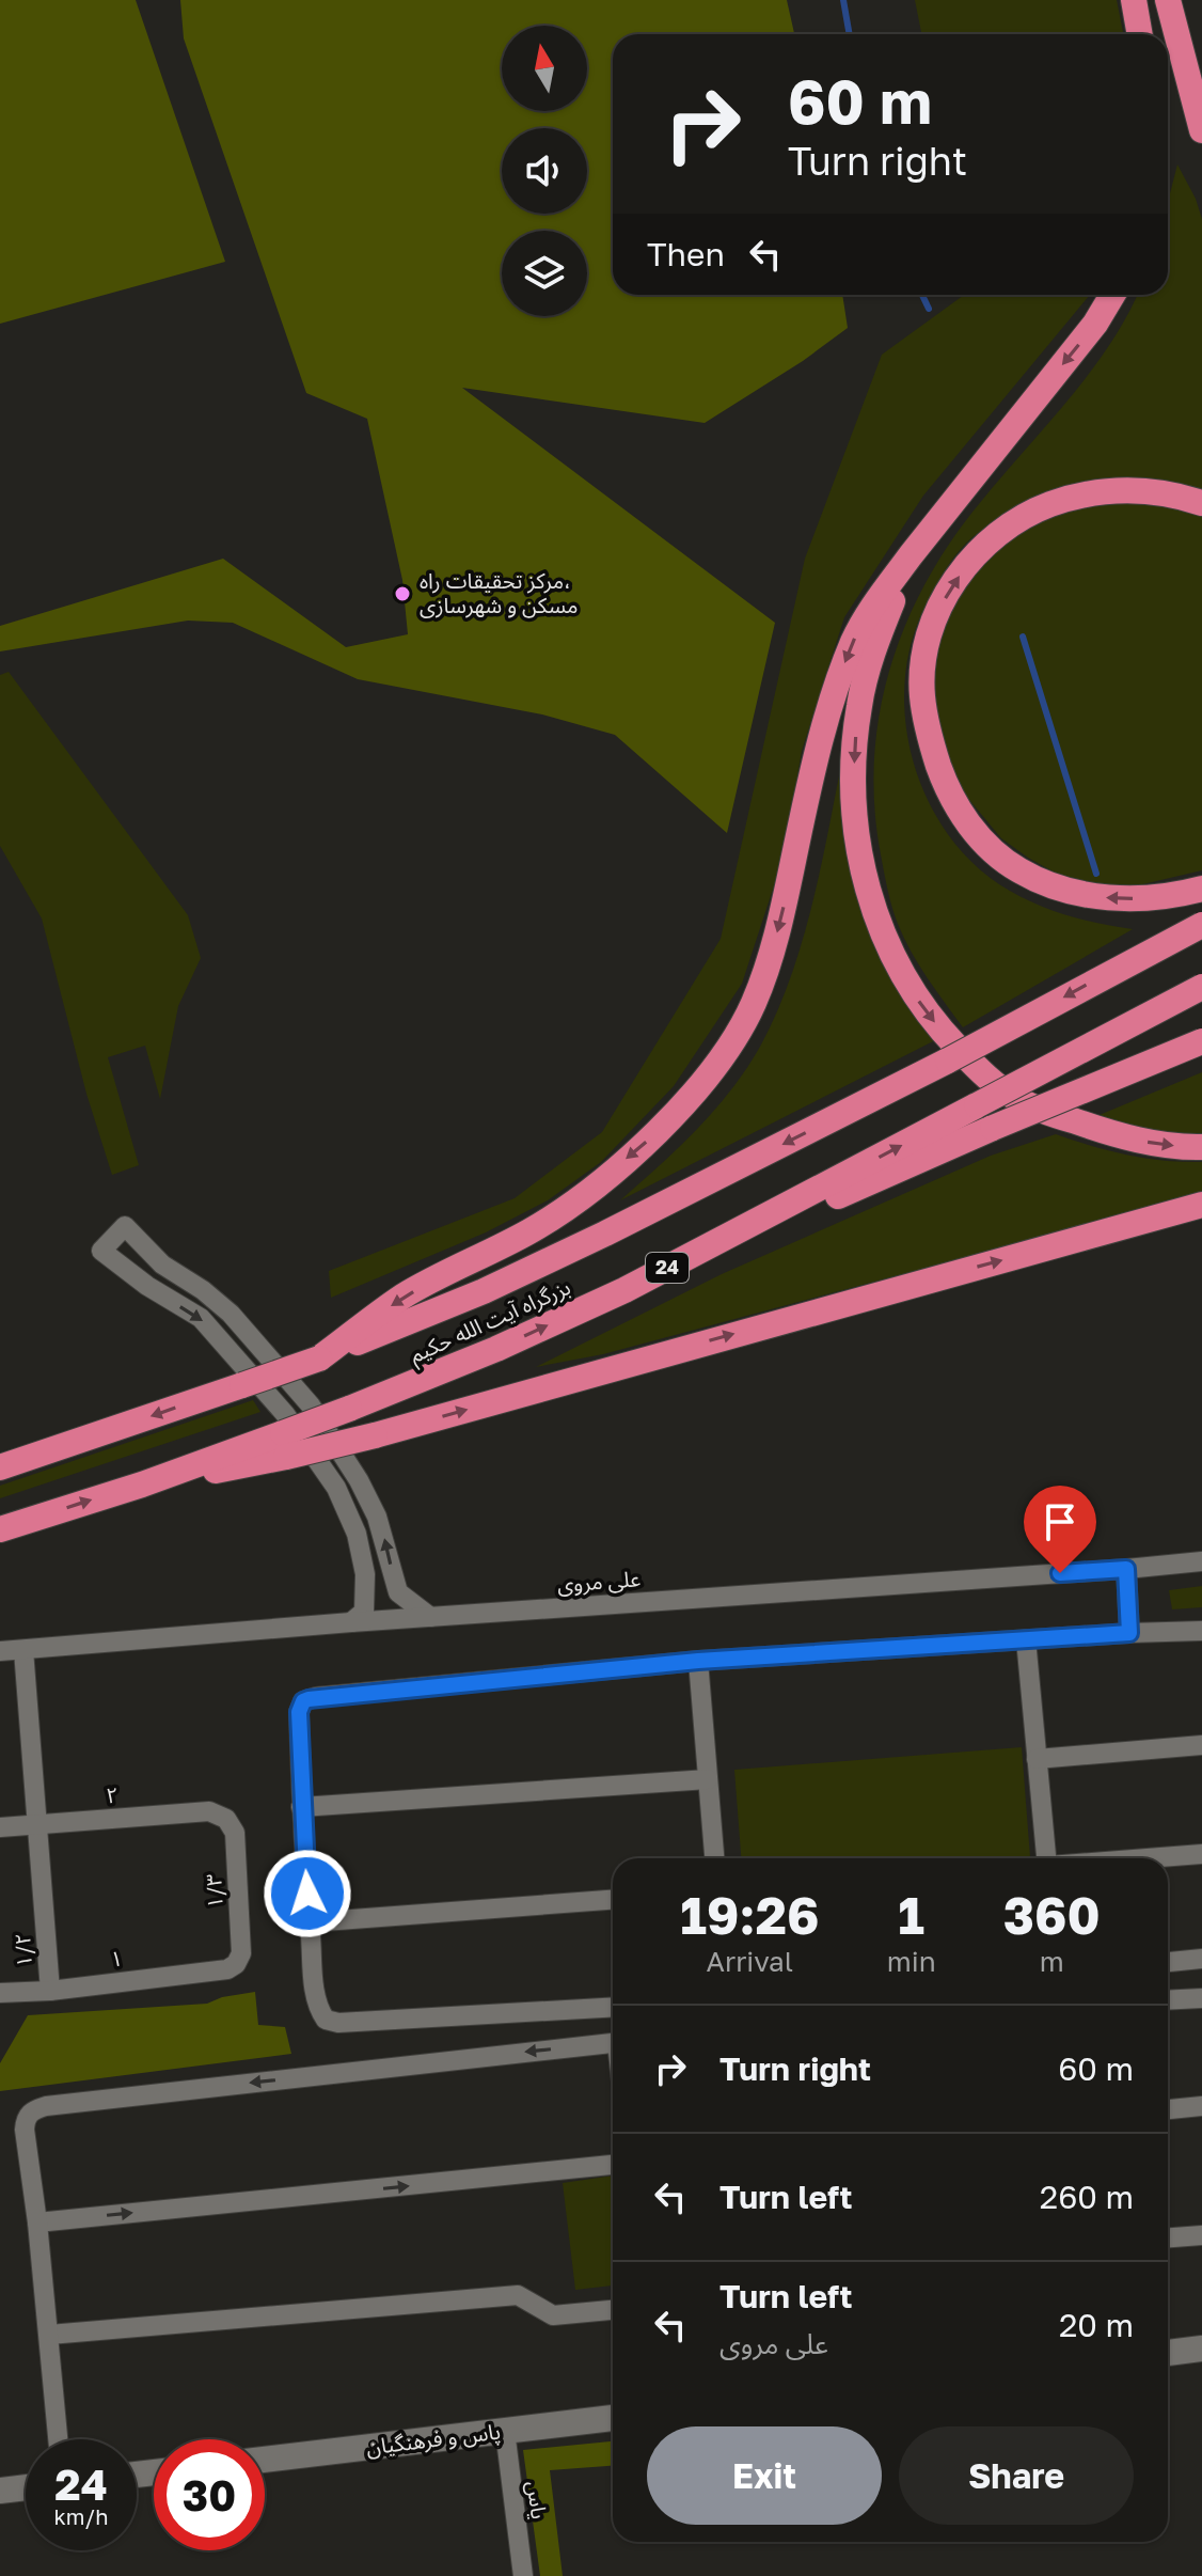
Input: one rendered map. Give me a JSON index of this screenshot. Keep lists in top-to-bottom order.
{
  "streets": {
    "highway": ["24", "بزرگراه آیت الله حکیم"],
    "street": [
      "علی مروی",
      "۲",
      "۱/۳",
      "۱/۲",
      "۱",
      "پاس و فرهنگیان",
      "یاس"
    ]
  },
  "crossings": [
    ["علی مروی", "۱/۲"],
    ["۲", "۱/۳"],
    ["۲", "۱/۲"],
    ["۱/۳", "۱"],
    ["۱/۲", "۱"],
    ["پاس و فرهنگیان", "یاس"]
  ],
  "places": ["مرکز تحقیقات راه، مسکن و شهرسازی"],
  "north": "top",
  "page": {
    "turn": ["60 m", "Turn right"],
    "then": "Then",
    "eta": [
      "19:26",
      "Arrival",
      "1",
      "min",
      "360",
      "m"
    ],
    "list": [
      {
        "name": "Turn right",
        "value": "60 m"
      },
      {
        "name": "Turn left",
        "value": "260 m"
      },
      {
        "name": "Turn left",
        "note": "علی مروی",
        "value": "20 m"
      }
    ],
    "buttons": ["Exit", "Share"],
    "speed": "24 km/h",
    "limit": "30"
  }
}
